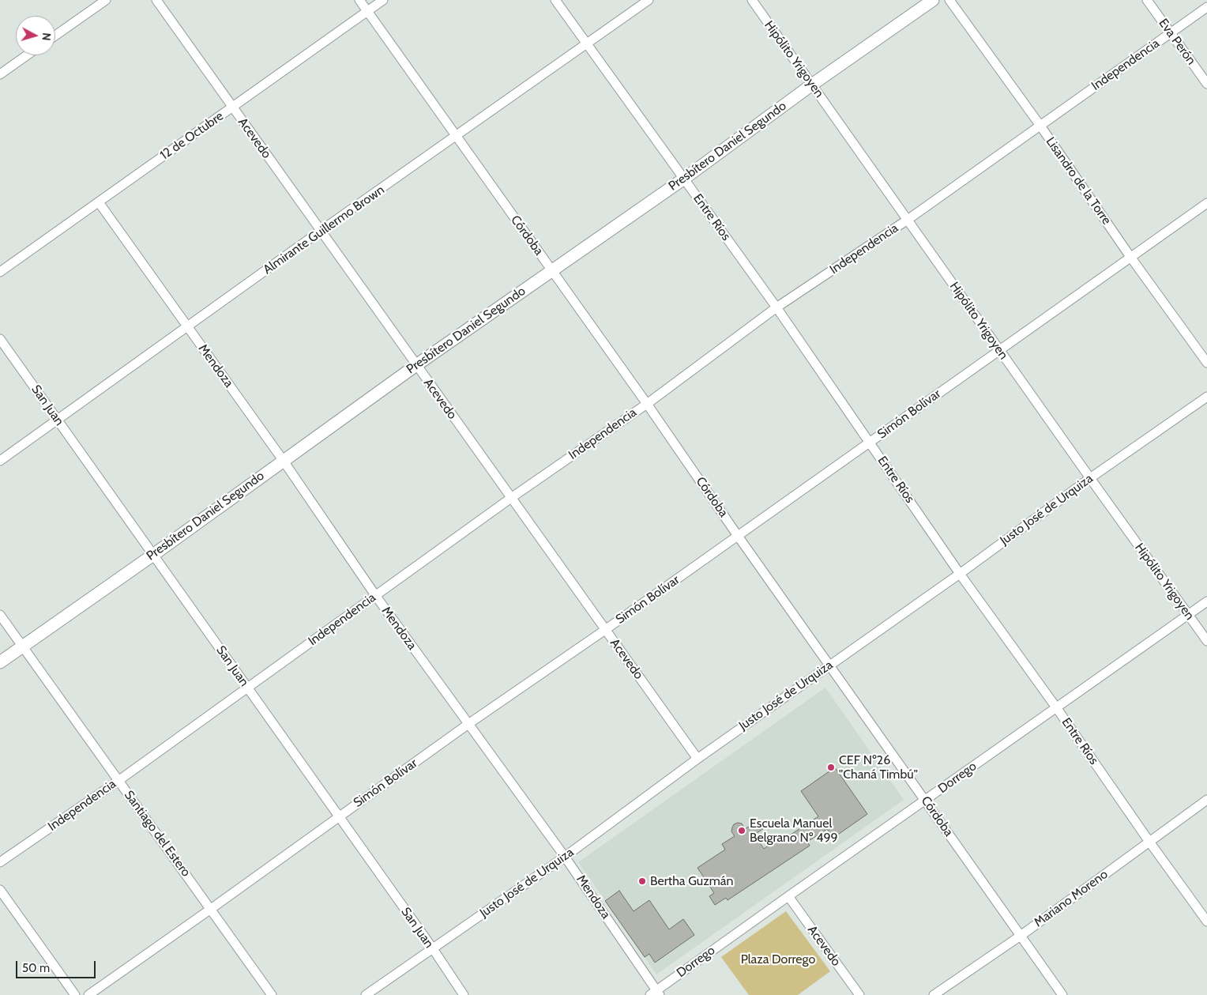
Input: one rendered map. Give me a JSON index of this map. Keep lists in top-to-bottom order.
{
  "streets": {
    "main road": ["Presbítero Daniel Segundo"],
    "street": [
      "Eva Perón",
      "Hipólito Yrigoyen",
      "Independencia",
      "12 de Octubre",
      "Acevedo",
      "Lisandro de la Torre",
      "Entre Ríos",
      "Almirante Guillermo Brown",
      "Córdoba",
      "Mendoza",
      "San Juan",
      "Simón Bolívar",
      "Justo José de Urquiza",
      "Dorrego",
      "Santiago del Estero",
      "Mariano Moreno"
    ]
  },
  "crossings": [
    ["Eva Perón", "Independencia"],
    ["Hipólito Yrigoyen", "Independencia"],
    ["Hipólito Yrigoyen", "Presbítero Daniel Segundo"],
    ["Hipólito Yrigoyen", "Simón Bolívar"],
    ["Hipólito Yrigoyen", "Justo José de Urquiza"],
    ["Hipólito Yrigoyen", "Dorrego"],
    ["Independencia", "Acevedo"],
    ["Independencia", "Lisandro de la Torre"],
    ["Independencia", "Entre Ríos"],
    ["Independencia", "Córdoba"],
    ["Independencia", "Mendoza"],
    ["Independencia", "San Juan"],
    ["Independencia", "Santiago del Estero"],
    ["12 de Octubre", "Acevedo"],
    ["12 de Octubre", "Córdoba"],
    ["12 de Octubre", "Mendoza"],
    ["Acevedo", "Presbítero Daniel Segundo"],
    ["Acevedo", "Almirante Guillermo Brown"],
    ["Acevedo", "Simón Bolívar"],
    ["Acevedo", "Justo José de Urquiza"],
    ["Acevedo", "Dorrego"],
    ["Presbítero Daniel Segundo", "Entre Ríos"],
    ["Presbítero Daniel Segundo", "Córdoba"],
    ["Presbítero Daniel Segundo", "Mendoza"],
    ["Presbítero Daniel Segundo", "San Juan"],
    ["Presbítero Daniel Segundo", "Santiago del Estero"],
    ["Lisandro de la Torre", "Simón Bolívar"],
    ["Entre Ríos", "Almirante Guillermo Brown"],
    ["Entre Ríos", "Simón Bolívar"],
    ["Entre Ríos", "Justo José de Urquiza"],
    ["Entre Ríos", "Dorrego"],
    ["Entre Ríos", "Mariano Moreno"],
    ["Almirante Guillermo Brown", "Córdoba"],
    ["Almirante Guillermo Brown", "Mendoza"],
    ["Almirante Guillermo Brown", "San Juan"],
    ["Córdoba", "Simón Bolívar"],
    ["Córdoba", "Justo José de Urquiza"],
    ["Córdoba", "Dorrego"],
    ["Córdoba", "Mariano Moreno"],
    ["Mendoza", "Simón Bolívar"],
    ["Mendoza", "Justo José de Urquiza"],
    ["Mendoza", "Dorrego"],
    ["San Juan", "Simón Bolívar"],
    ["San Juan", "Justo José de Urquiza"],
    ["Simón Bolívar", "Santiago del Estero"]
  ],
  "parks": ["Plaza Dorrego"],
  "places": ["CEF Nº26 \"Chaná Timbú\"", "Escuela Manuel Belgrano Nº 499", "Bertha Guzmán"],
  "scale_bar": "50 m",
  "north": "right"
}
